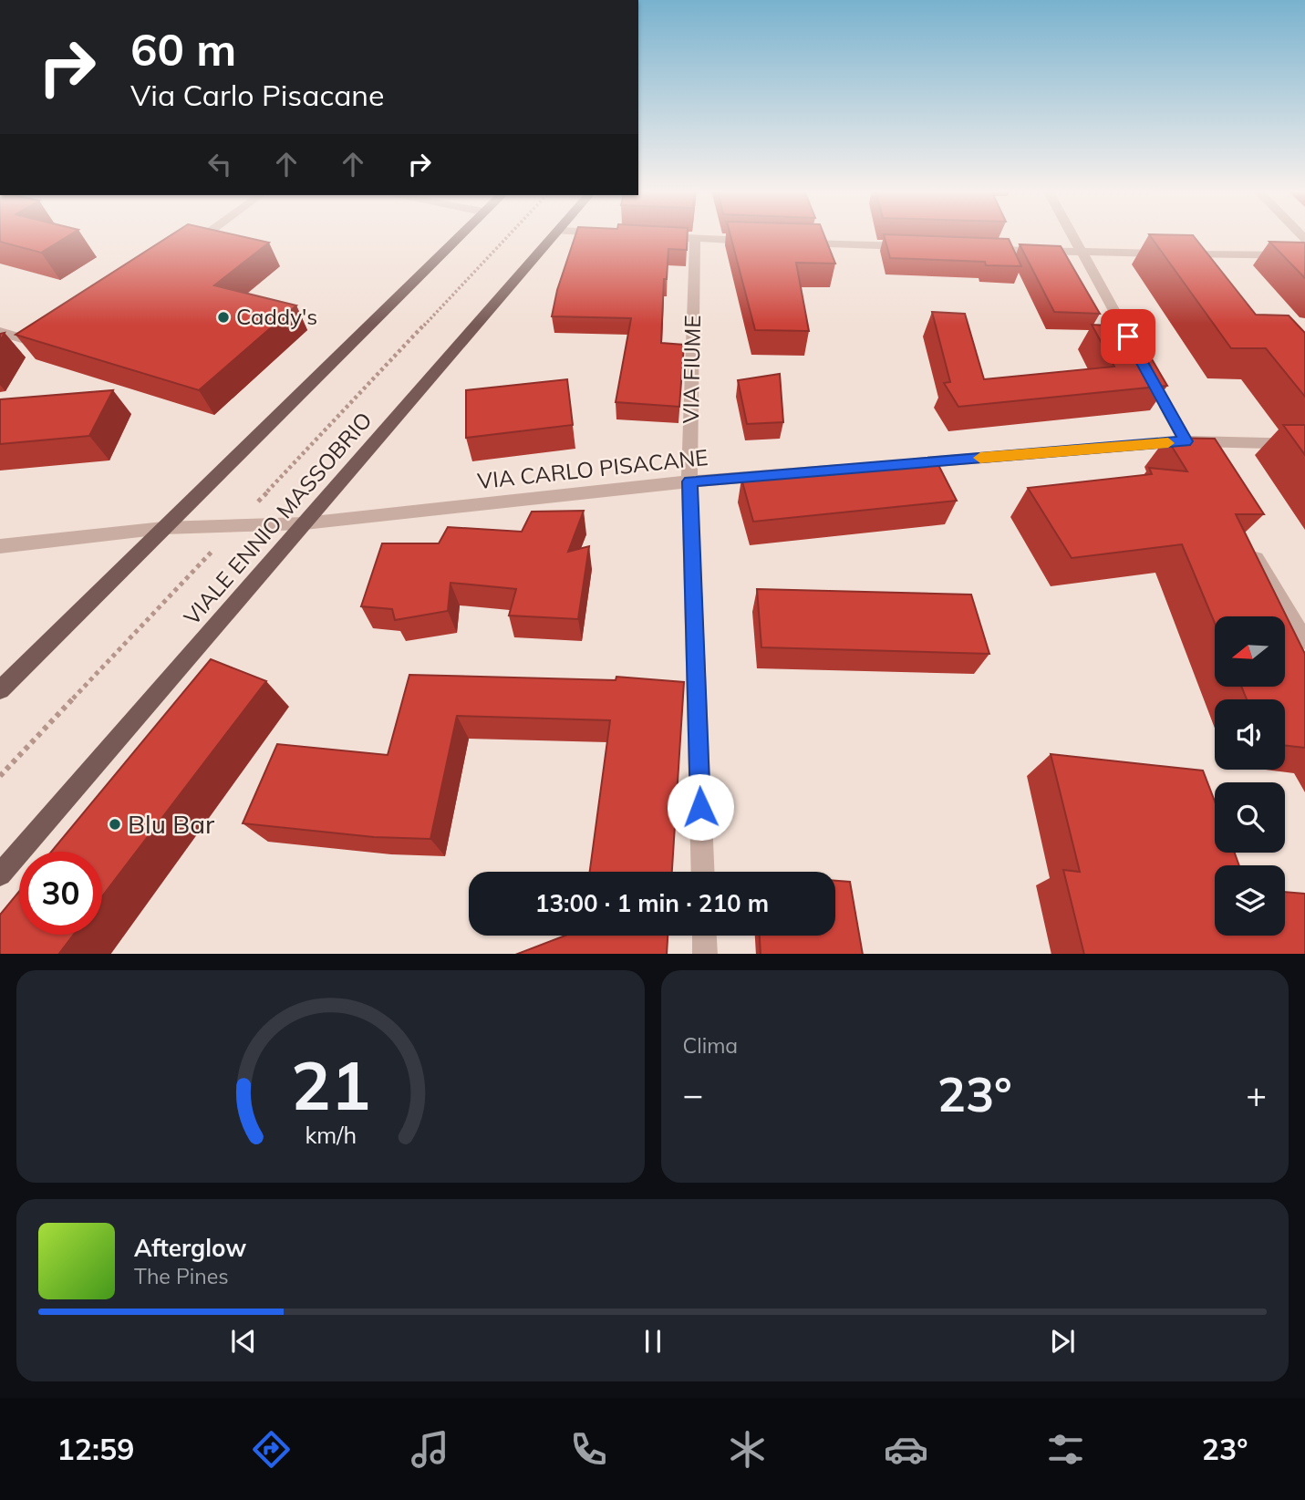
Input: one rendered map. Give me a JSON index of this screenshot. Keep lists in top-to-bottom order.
{
  "streets": {
    "main road": ["VIALE ENNIO MASSOBRIO"],
    "street": ["VIA FIUME", "VIA CARLO PISACANE"]
  },
  "crossings": [
    ["VIA FIUME", "VIA CARLO PISACANE"],
    ["VIA CARLO PISACANE", "VIALE ENNIO MASSOBRIO"]
  ],
  "places": ["Caddy's", "Blu Bar"],
  "north": "left",
  "page": {
    "turn": ["60 m", "Via Carlo Pisacane"],
    "limit": "30",
    "trip": "13:00 · 1 min · 210 m",
    "tile": "Clima",
    "heat": ["−", "23°", "+"],
    "song": ["Afterglow", "The Pines"],
    "tabs": ["12:59", "23°"],
    "gauge": ["21", "km/h"]
  }
}
